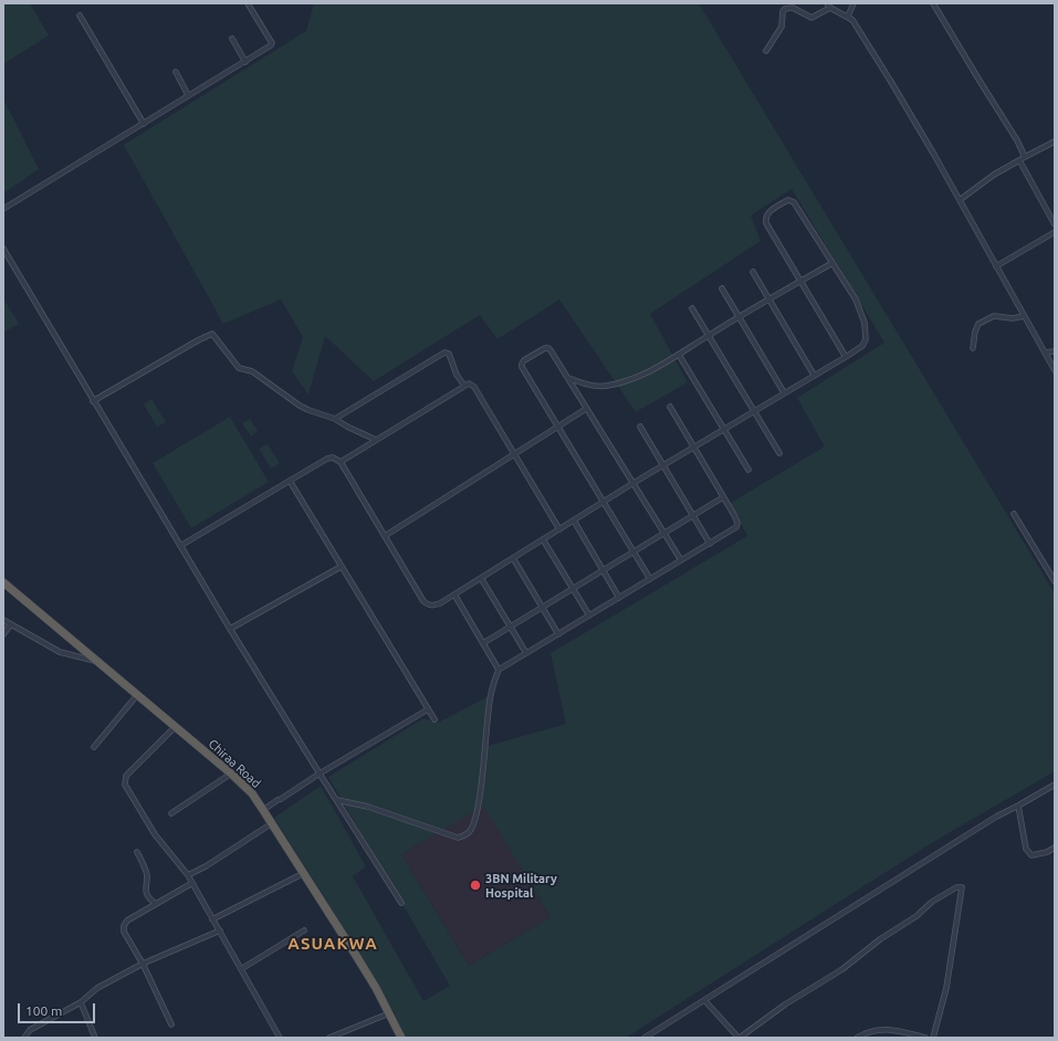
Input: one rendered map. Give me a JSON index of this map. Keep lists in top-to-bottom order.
{
  "streets": {
    "highway": ["Chiraa Road"]
  },
  "districts": ["ASUAKWA"],
  "places": ["3BN Military Hospital"],
  "scale_bar": "100 m"
}
